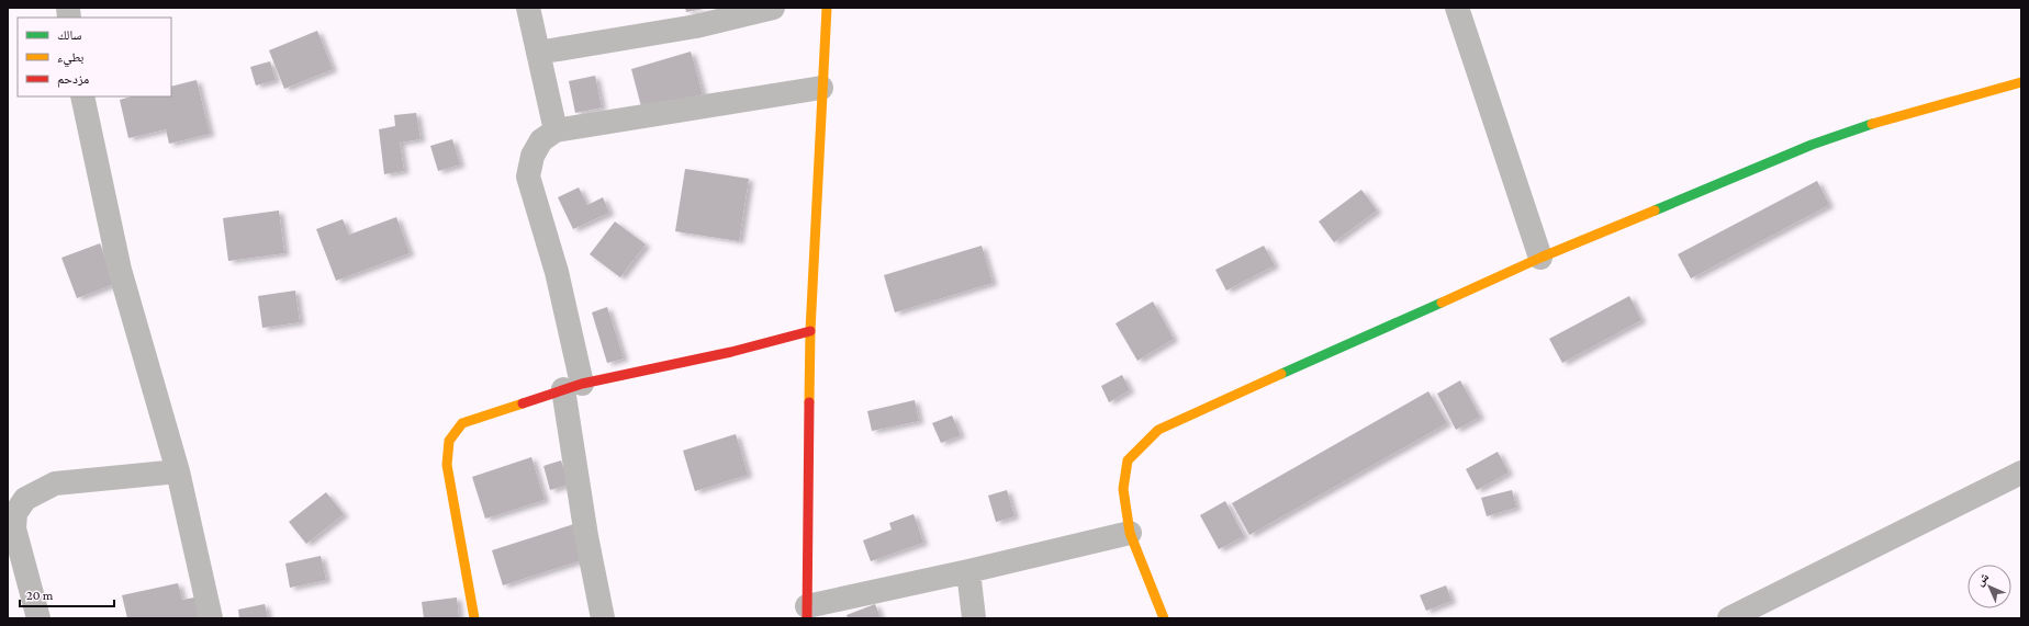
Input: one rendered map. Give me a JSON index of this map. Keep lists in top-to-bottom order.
{
  "legend": ["سالك", "بطيء", "مزدحم"],
  "scale_bar": "20 m",
  "north": "top left"
}
